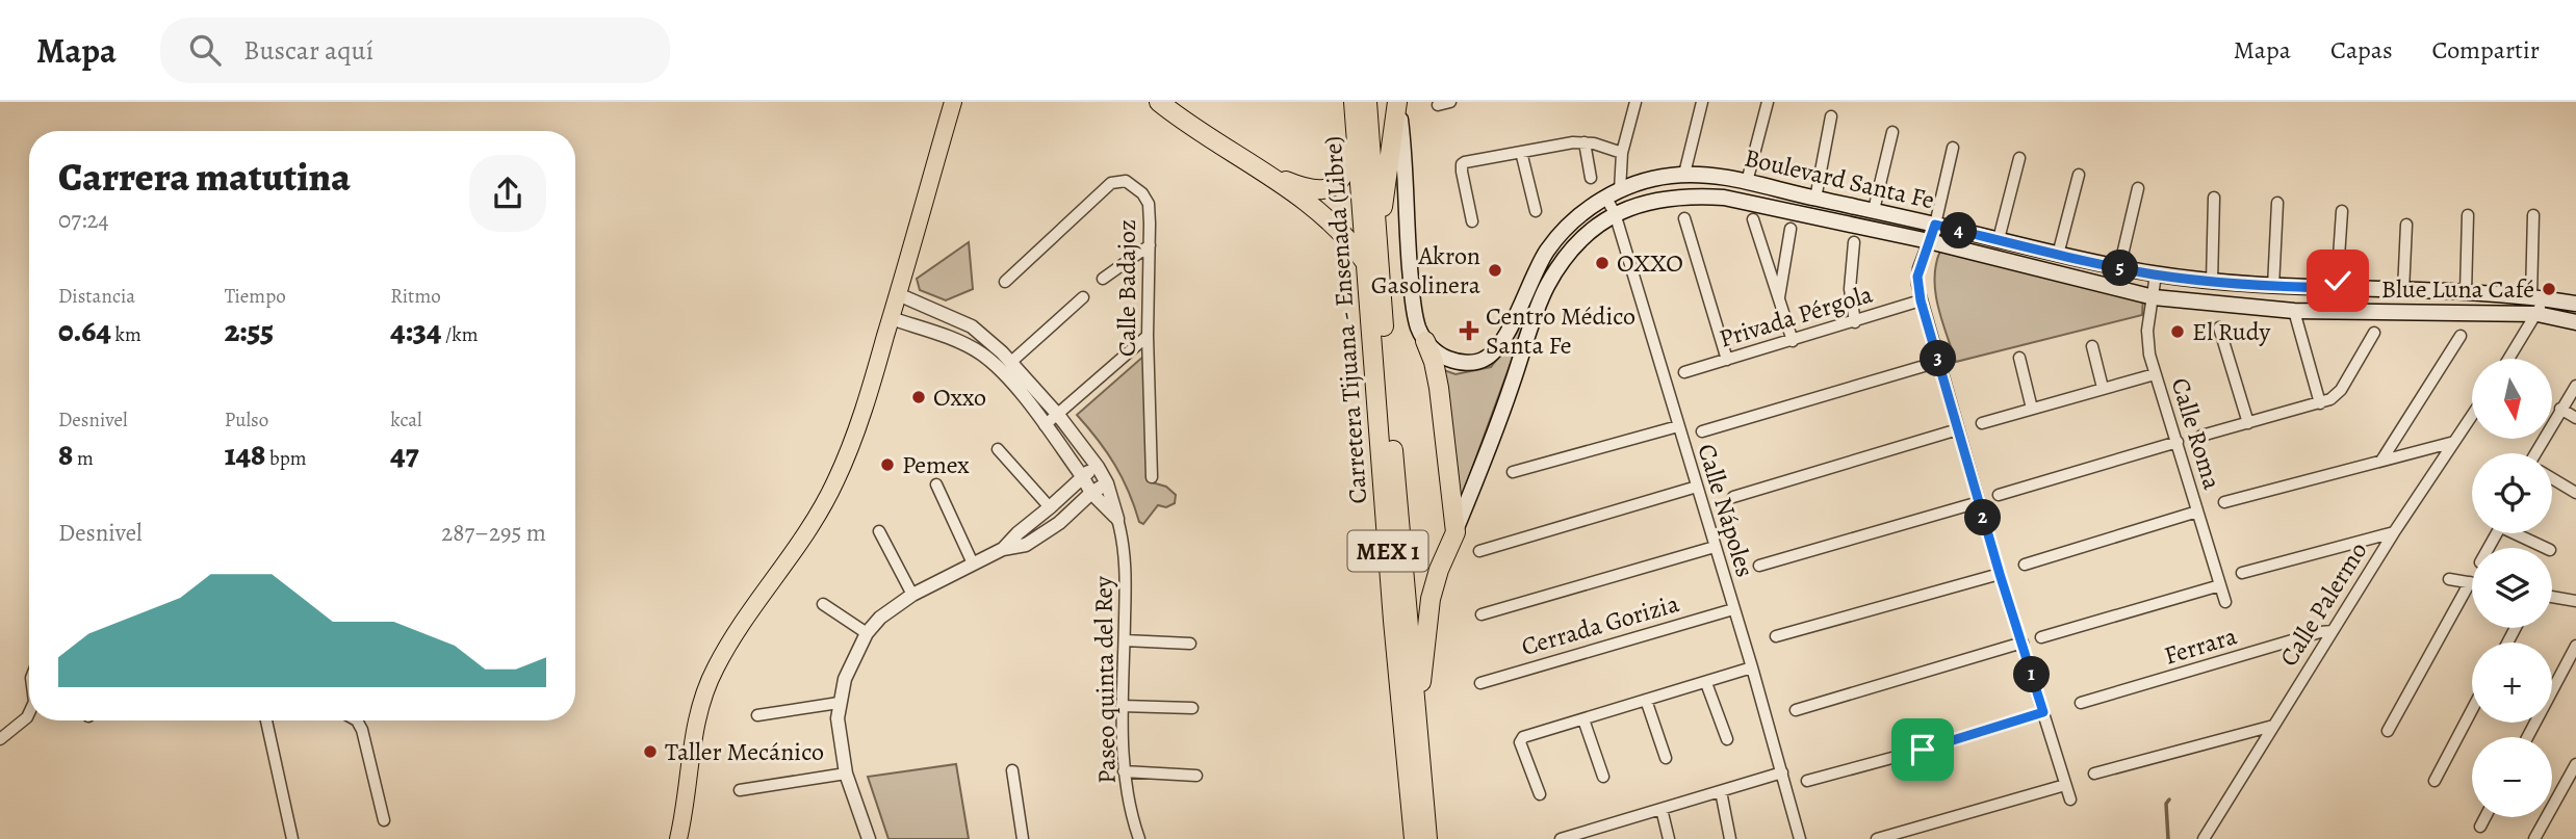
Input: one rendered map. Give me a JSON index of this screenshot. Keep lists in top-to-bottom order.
{
  "streets": {
    "highway": ["Carretera Tijuana - Ensenada (Libre)", "MEX 1"],
    "main road": ["Boulevard Santa Fe"],
    "street": [
      "Calle Badajoz",
      "Privada Pérgola",
      "Calle Roma",
      "Calle Nápoles",
      "Calle Palermo",
      "Cerrada Gorizia",
      "Ferrara",
      "Paseo quinta del Rey"
    ]
  },
  "crossings": [
    ["Boulevard Santa Fe", "Calle Roma"],
    ["Boulevard Santa Fe", "Calle Nápoles"],
    ["Calle Nápoles", "Cerrada Gorizia"],
    ["Calle Palermo", "Ferrara"]
  ],
  "places": {
    "other": [
      "OXXO",
      "Akron Gasolinera",
      "Blue Luna Café",
      "El Rudy",
      "Oxxo",
      "Pemex",
      "Taller Mecánico"
    ],
    "health": ["Centro Médico Santa Fe"]
  },
  "north": "bottom",
  "page": {
    "header": "Mapa",
    "search": "Buscar aquí",
    "nav": ["Mapa", "Capas", "Compartir"],
    "heading": ["Carrera matutina", "07:24"],
    "pins": [
      "4",
      "5",
      "3",
      "2",
      "1"
    ],
    "stats": [
      ["Distancia", "0.64 km"],
      ["Tiempo", "2:55"],
      ["Ritmo", "4:34 /km"],
      ["Desnivel", "8 m"],
      ["Pulso", "148 bpm"],
      ["kcal", "47"]
    ],
    "map_buttons": ["+", "−"],
    "chart": ["Desnivel", "287–295 m"]
  }
}
